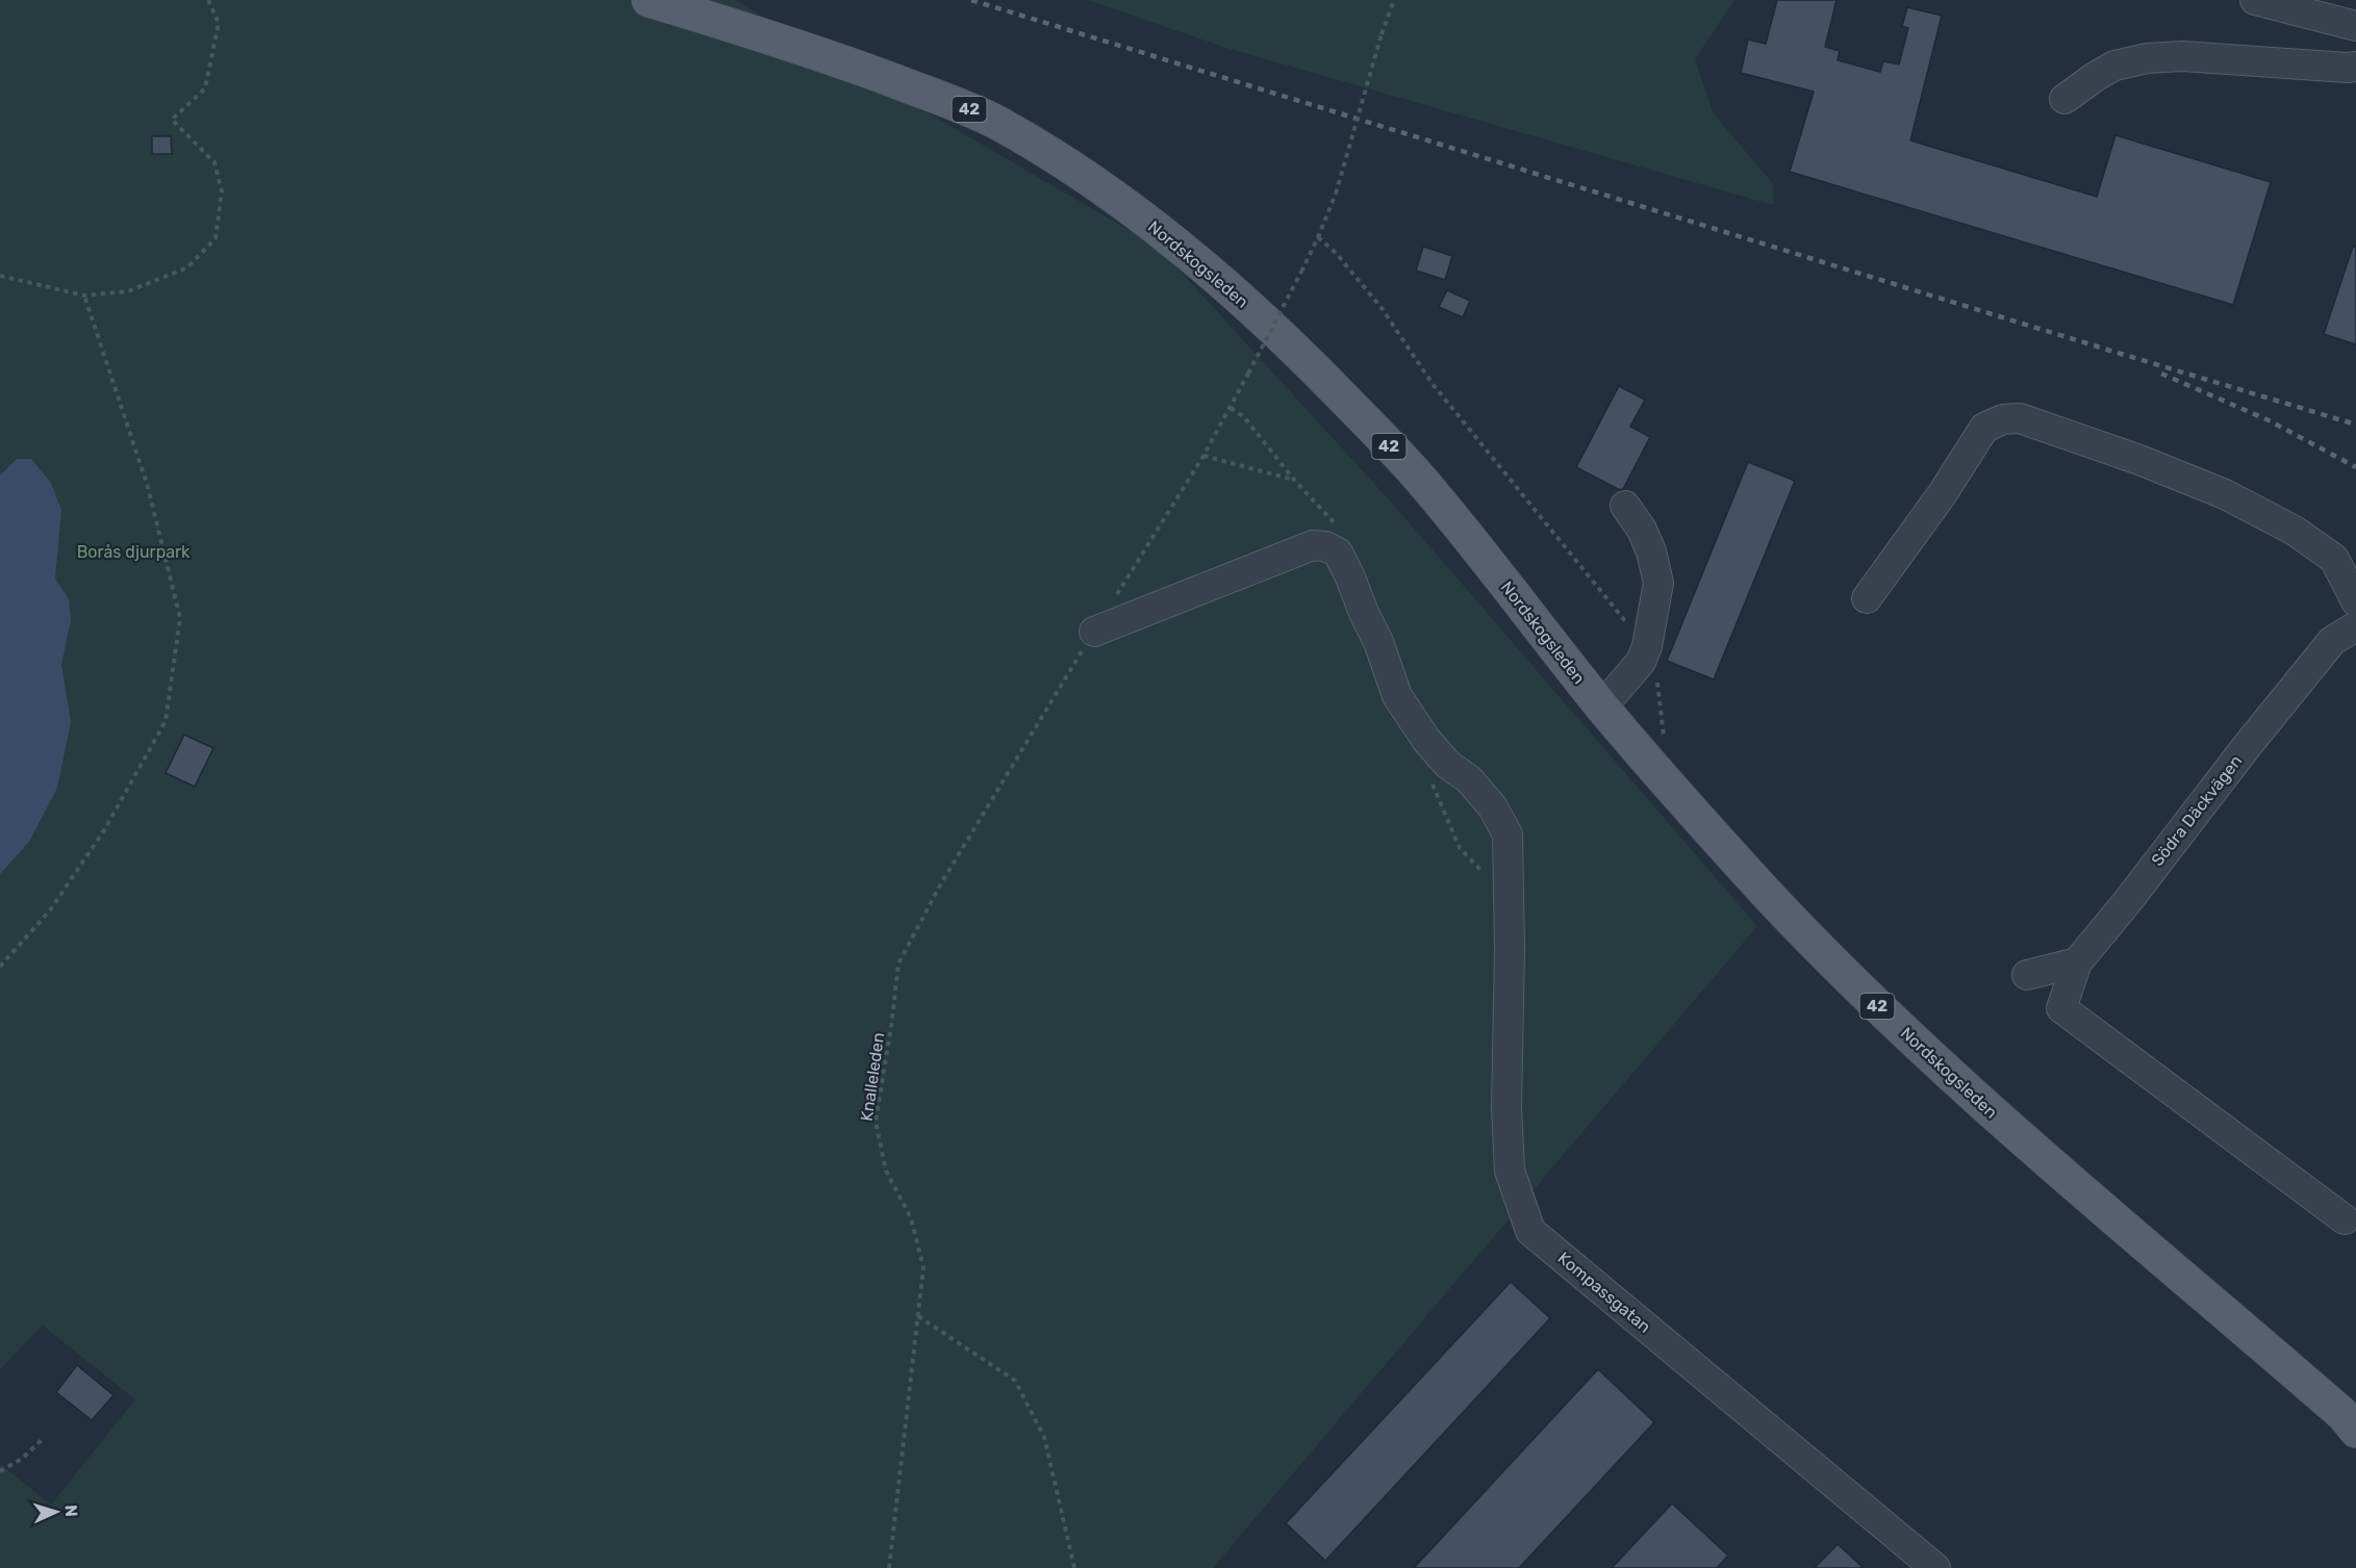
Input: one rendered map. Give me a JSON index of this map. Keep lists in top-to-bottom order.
{
  "streets": {
    "main road": ["42", "Nordskogsleden"],
    "street": ["Södra Däckvägen", "Kompassgatan"],
    "path": ["Knalleleden"]
  },
  "crossings": [
    ["Knalleleden", "Kompassgatan"]
  ],
  "parks": ["Borås djurpark"],
  "north": "right"
}
